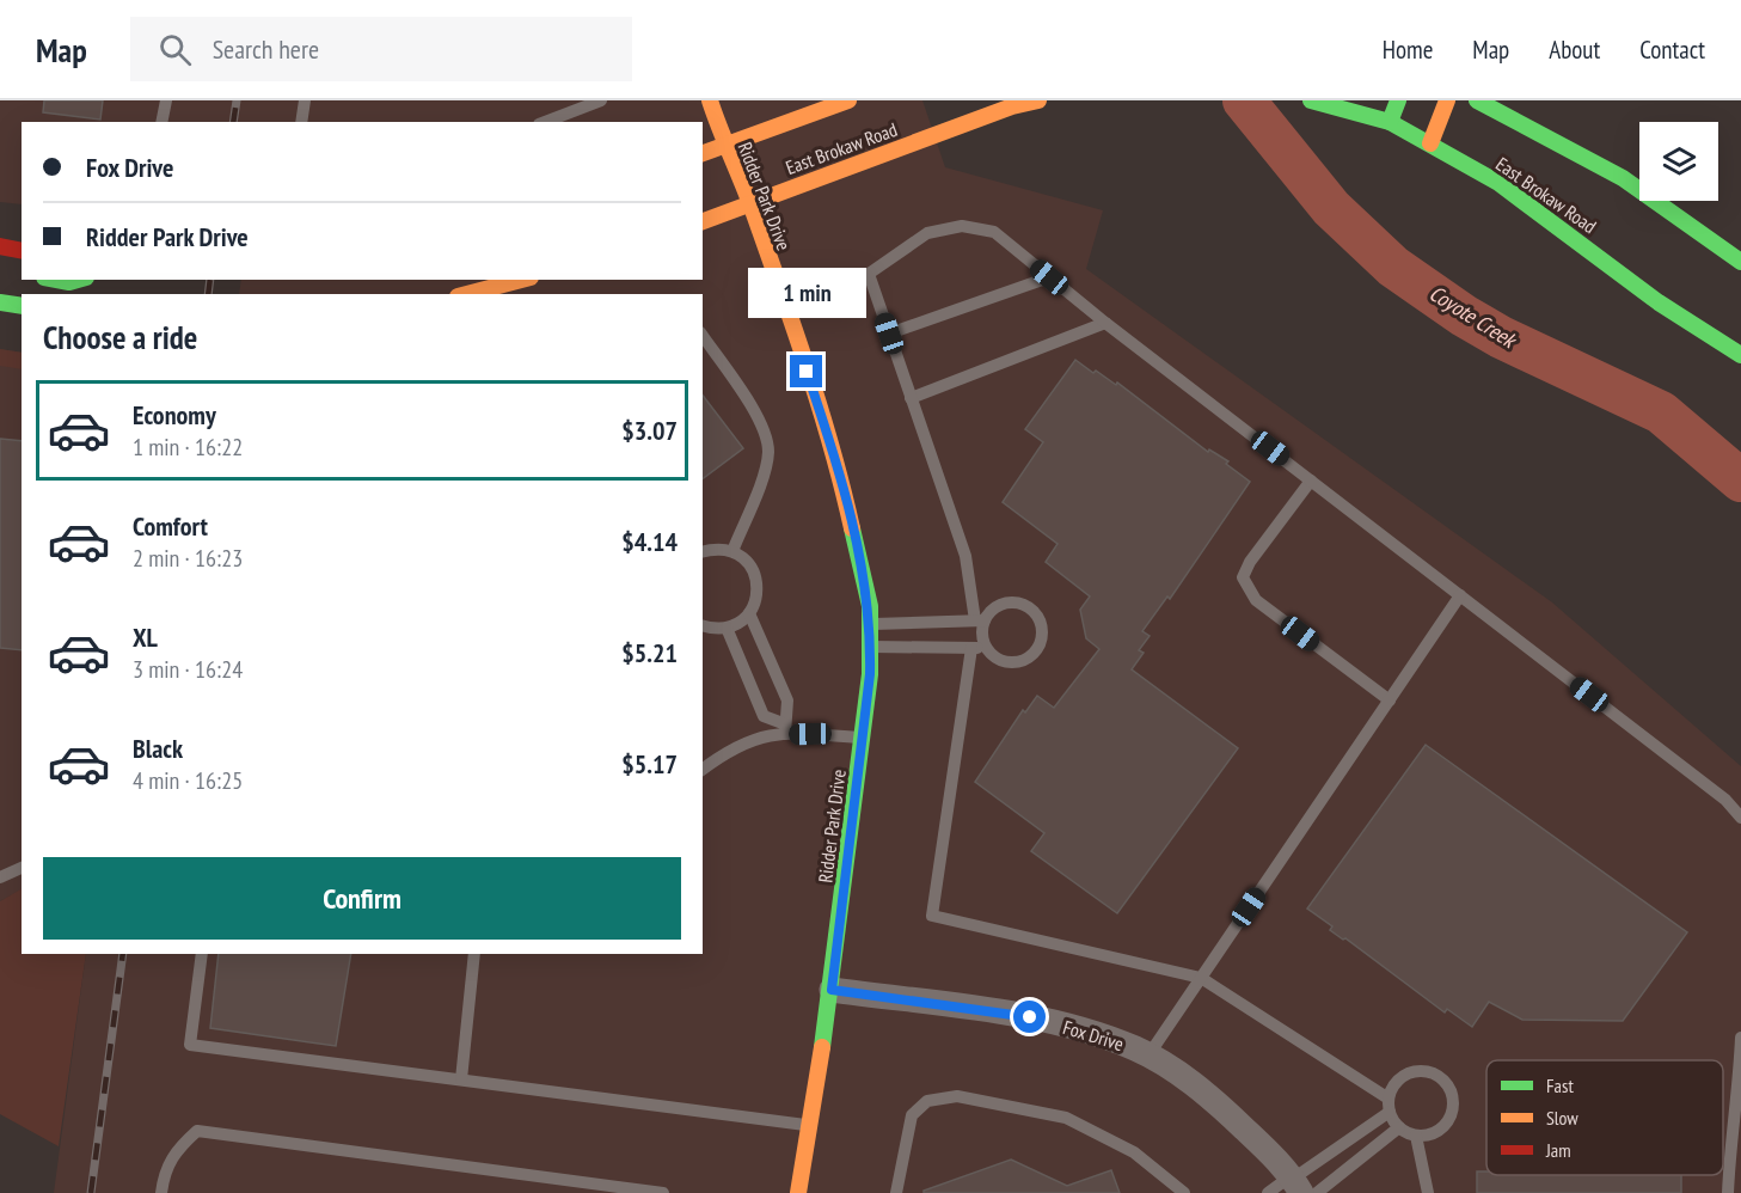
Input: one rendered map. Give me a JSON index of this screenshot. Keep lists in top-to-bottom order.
{
  "streets": {
    "main road": ["East Brokaw Road", "Ridder Park Drive"],
    "street": ["Fox Drive"]
  },
  "crossings": [
    ["East Brokaw Road", "Ridder Park Drive"],
    ["Ridder Park Drive", "Fox Drive"]
  ],
  "water": ["Coyote Creek"],
  "legend": ["Fast", "Slow", "Jam"],
  "page": {
    "header": "Map",
    "search": "Search here",
    "nav": [
      "Home",
      "Map",
      "About",
      "Contact"
    ],
    "banner": ["Fox Drive", "Ridder Park Drive"],
    "bubble": "1 min",
    "heading": "Choose a ride",
    "list": [
      {
        "name": "Economy",
        "note": "1 min · 16:22",
        "value": "$3.07"
      },
      {
        "name": "Comfort",
        "note": "2 min · 16:23",
        "value": "$4.14"
      },
      {
        "name": "XL",
        "note": "3 min · 16:24",
        "value": "$5.21"
      },
      {
        "name": "Black",
        "note": "4 min · 16:25",
        "value": "$5.17"
      }
    ],
    "buttons": "Confirm"
  }
}
